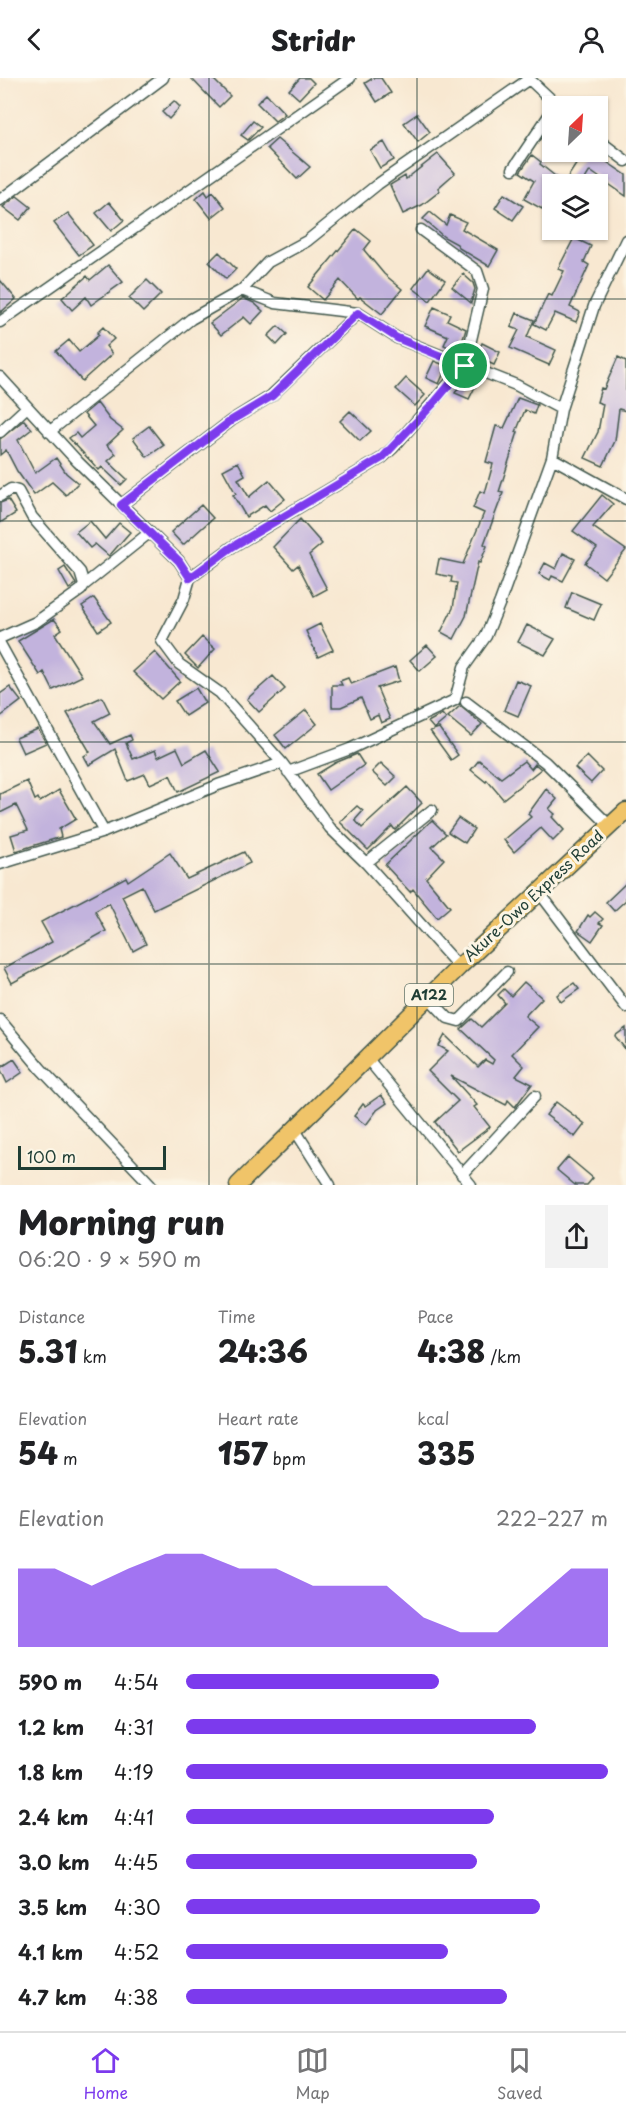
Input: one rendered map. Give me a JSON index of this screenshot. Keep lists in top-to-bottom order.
{
  "streets": {
    "highway": ["Akure-Owo Express Road", "A122"]
  },
  "scale_bar": "100 m",
  "north": "top right",
  "page": {
    "header": "Stridr",
    "scale": "100 m",
    "heading": ["Morning run", "06:20 · 9 × 590 m"],
    "stats": [
      ["Distance", "5.31 km"],
      ["Time", "24:36"],
      ["Pace", "4:38 /km"],
      ["Elevation", "54 m"],
      ["Heart rate", "157 bpm"],
      ["kcal", "335"]
    ],
    "chart": ["Elevation", "222–227 m"],
    "list": [
      {
        "name": "590 m",
        "note": "4:54"
      },
      {
        "name": "1.2 km",
        "note": "4:31"
      },
      {
        "name": "1.8 km",
        "note": "4:19"
      },
      {
        "name": "2.4 km",
        "note": "4:41"
      },
      {
        "name": "3.0 km",
        "note": "4:45"
      },
      {
        "name": "3.5 km",
        "note": "4:30"
      },
      {
        "name": "4.1 km",
        "note": "4:52"
      },
      {
        "name": "4.7 km",
        "note": "4:38"
      }
    ],
    "tabs": ["Home", "Map", "Saved"]
  }
}
